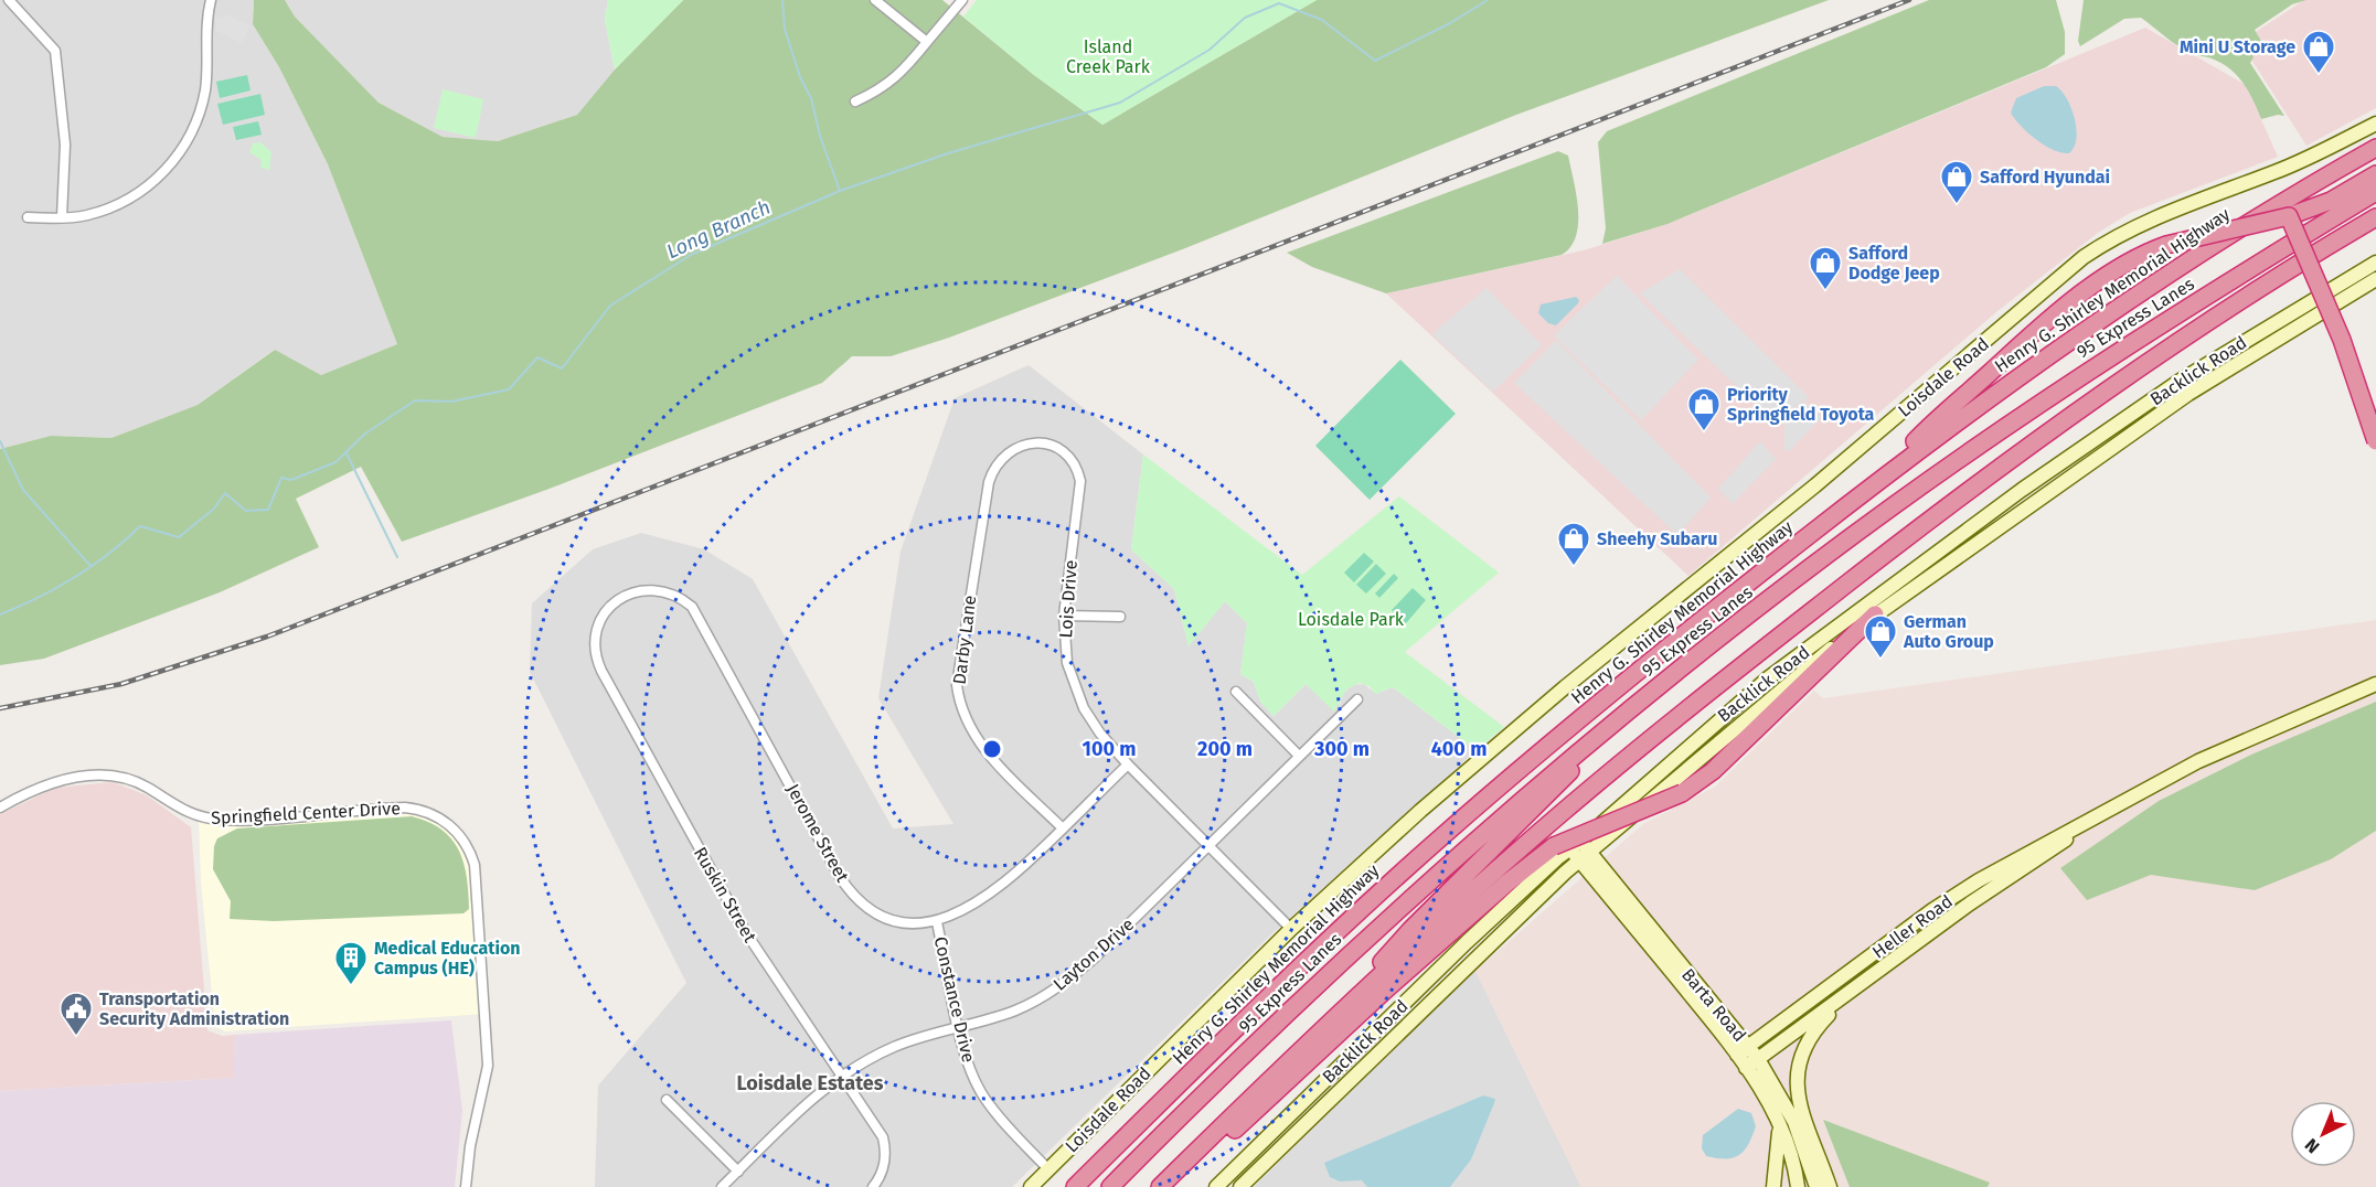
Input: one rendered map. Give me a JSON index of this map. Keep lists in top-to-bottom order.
{
  "streets": {
    "highway": ["Henry G. Shirley Memorial Highway", "95 Express Lanes"],
    "main road": [
      "Backlick Road",
      "Loisdale Road",
      "Heller Road",
      "Barta Road"
    ],
    "street": [
      "Lois Drive",
      "Darby Lane",
      "Springfield Center Drive",
      "Jerome Street",
      "Ruskin Street",
      "Layton Drive",
      "Constance Drive"
    ]
  },
  "crossings": [
    ["Backlick Road", "Barta Road"],
    ["Loisdale Road", "Lois Drive"],
    ["Loisdale Road", "Constance Drive"],
    ["Lois Drive", "Darby Lane"],
    ["Lois Drive", "Layton Drive"],
    ["Jerome Street", "Ruskin Street"],
    ["Jerome Street", "Constance Drive"],
    ["Ruskin Street", "Layton Drive"],
    ["Heller Road", "Barta Road"],
    ["Layton Drive", "Constance Drive"]
  ],
  "districts": ["Loisdale Estates"],
  "water": ["Long Branch"],
  "parks": ["Island Creek Park", "Loisdale Park"],
  "places": {
    "shop": [
      "Mini U Storage",
      "Safford Hyundai",
      "Safford Dodge Jeep",
      "Priority Springfield Toyota",
      "Sheehy Subaru",
      "German Auto Group"
    ],
    "building": ["Medical Education Campus (HE)"],
    "public building": ["Transportation Security Administration"]
  },
  "north": "bottom left",
  "rings": [
    "100 m",
    "200 m",
    "300 m",
    "400 m"
  ]
}
